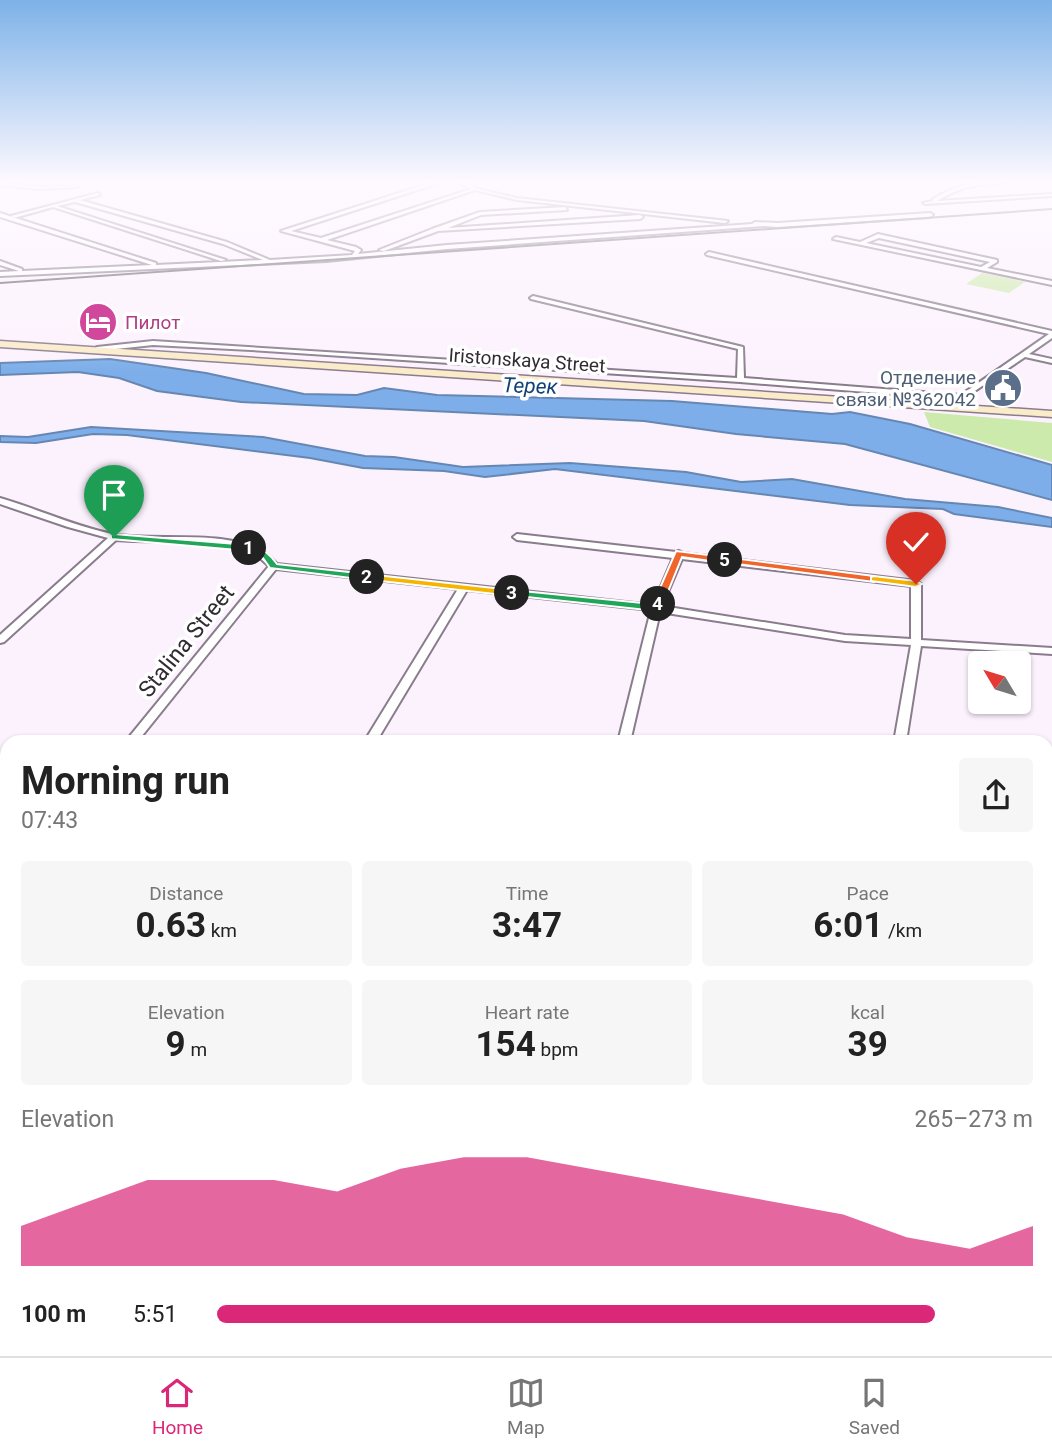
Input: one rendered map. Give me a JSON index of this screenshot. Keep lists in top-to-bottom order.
{
  "streets": {
    "main road": ["Iristonskaya Street"],
    "street": ["Stalina Street"]
  },
  "water": ["Терек"],
  "places": {
    "hotel": ["Пилот"],
    "public building": ["Отделение связи №362042"]
  },
  "north": "top left",
  "page": {
    "pins": [
      "1",
      "5",
      "2",
      "3",
      "4"
    ],
    "heading": ["Morning run", "07:43"],
    "stats": [
      ["Distance", "0.63 km"],
      ["Time", "3:47"],
      ["Pace", "6:01 /km"],
      ["Elevation", "9 m"],
      ["Heart rate", "154 bpm"],
      ["kcal", "39"]
    ],
    "chart": ["Elevation", "265–273 m"],
    "list": [
      {
        "name": "100 m",
        "note": "5:51"
      }
    ],
    "tabs": ["Home", "Map", "Saved"]
  }
}
